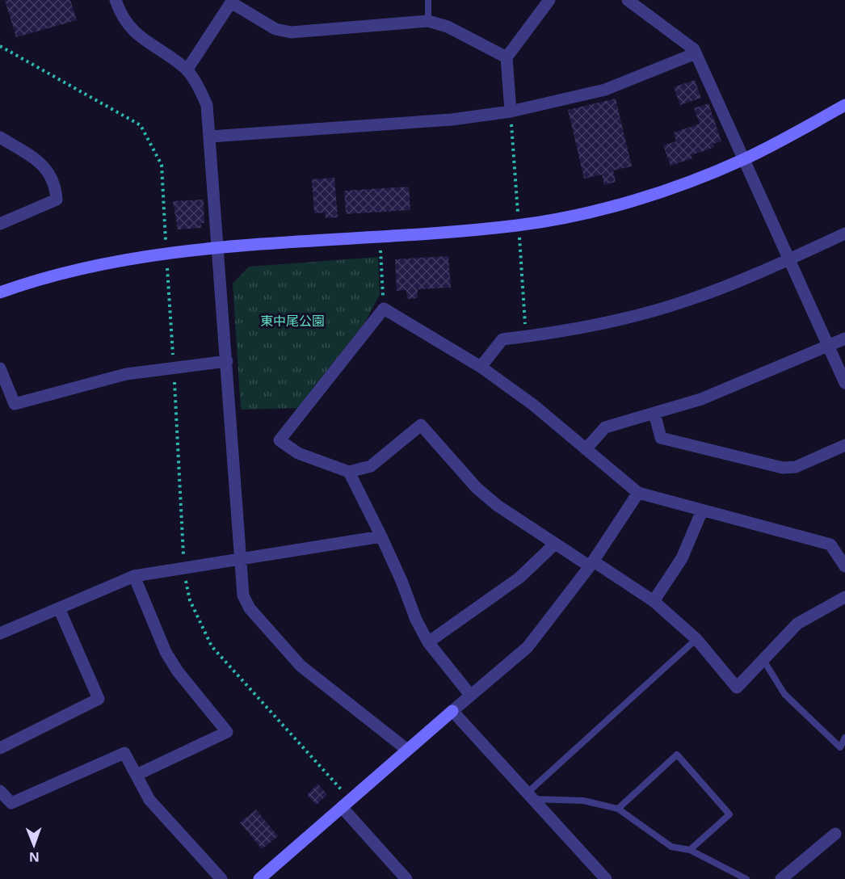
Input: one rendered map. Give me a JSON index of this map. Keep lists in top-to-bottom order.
{
  "parks": ["東中尾公園"],
  "north": "bottom"
}
